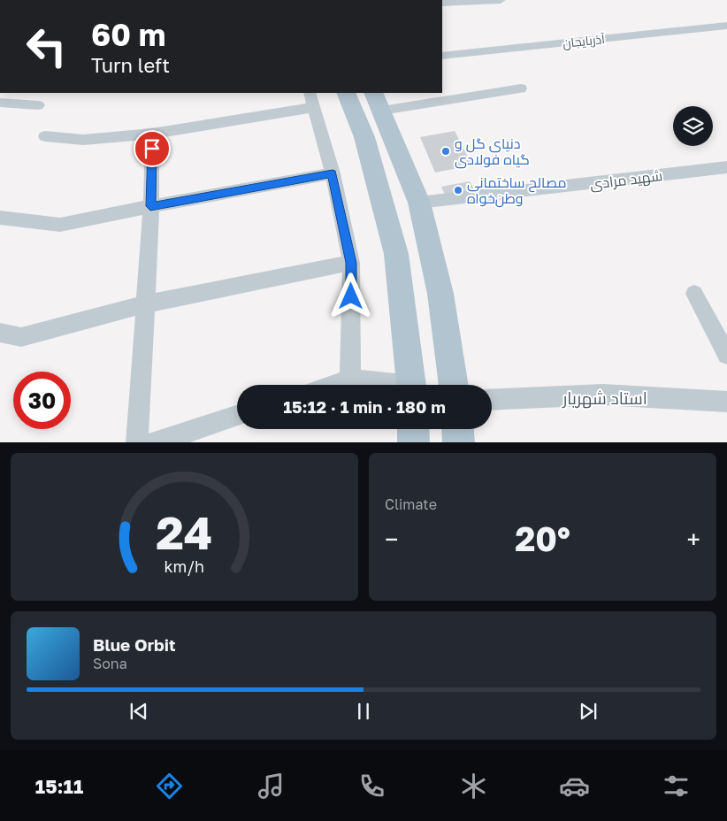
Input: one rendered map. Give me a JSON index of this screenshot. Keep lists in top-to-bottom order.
{
  "streets": {
    "street": ["آذربایجان", "شهید مرادی", "استاد شهریار"]
  },
  "places": ["دنیای گل و گیاه فولادی", "مصالح ساختمانی وطن‌خواه"],
  "page": {
    "turn": ["60 m", "Turn left"],
    "limit": "30",
    "trip": "15:12 · 1 min · 180 m",
    "tile": "Climate",
    "heat": ["−", "20°", "+"],
    "song": ["Blue Orbit", "Sona"],
    "tabs": "15:11",
    "gauge": ["24", "km/h"]
  }
}
